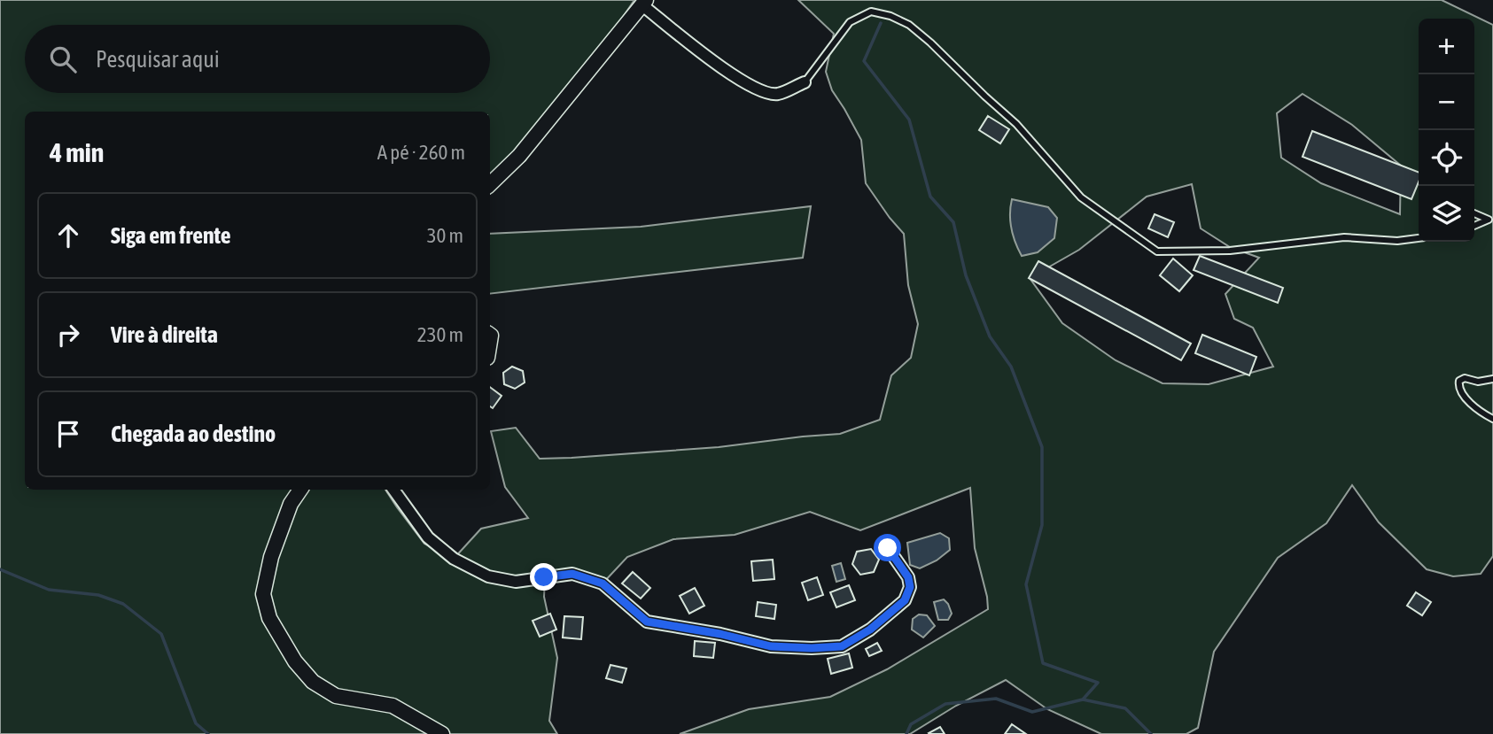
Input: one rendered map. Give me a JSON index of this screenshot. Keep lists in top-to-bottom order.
{
  "page": {
    "map_buttons": ["+", "−"],
    "search": "Pesquisar aqui",
    "heading": ["4 min", "A pé · 260 m"],
    "list": [
      ["Siga em frente", "30 m"],
      ["Vire à direita", "230 m"],
      "Chegada ao destino"
    ]
  }
}
